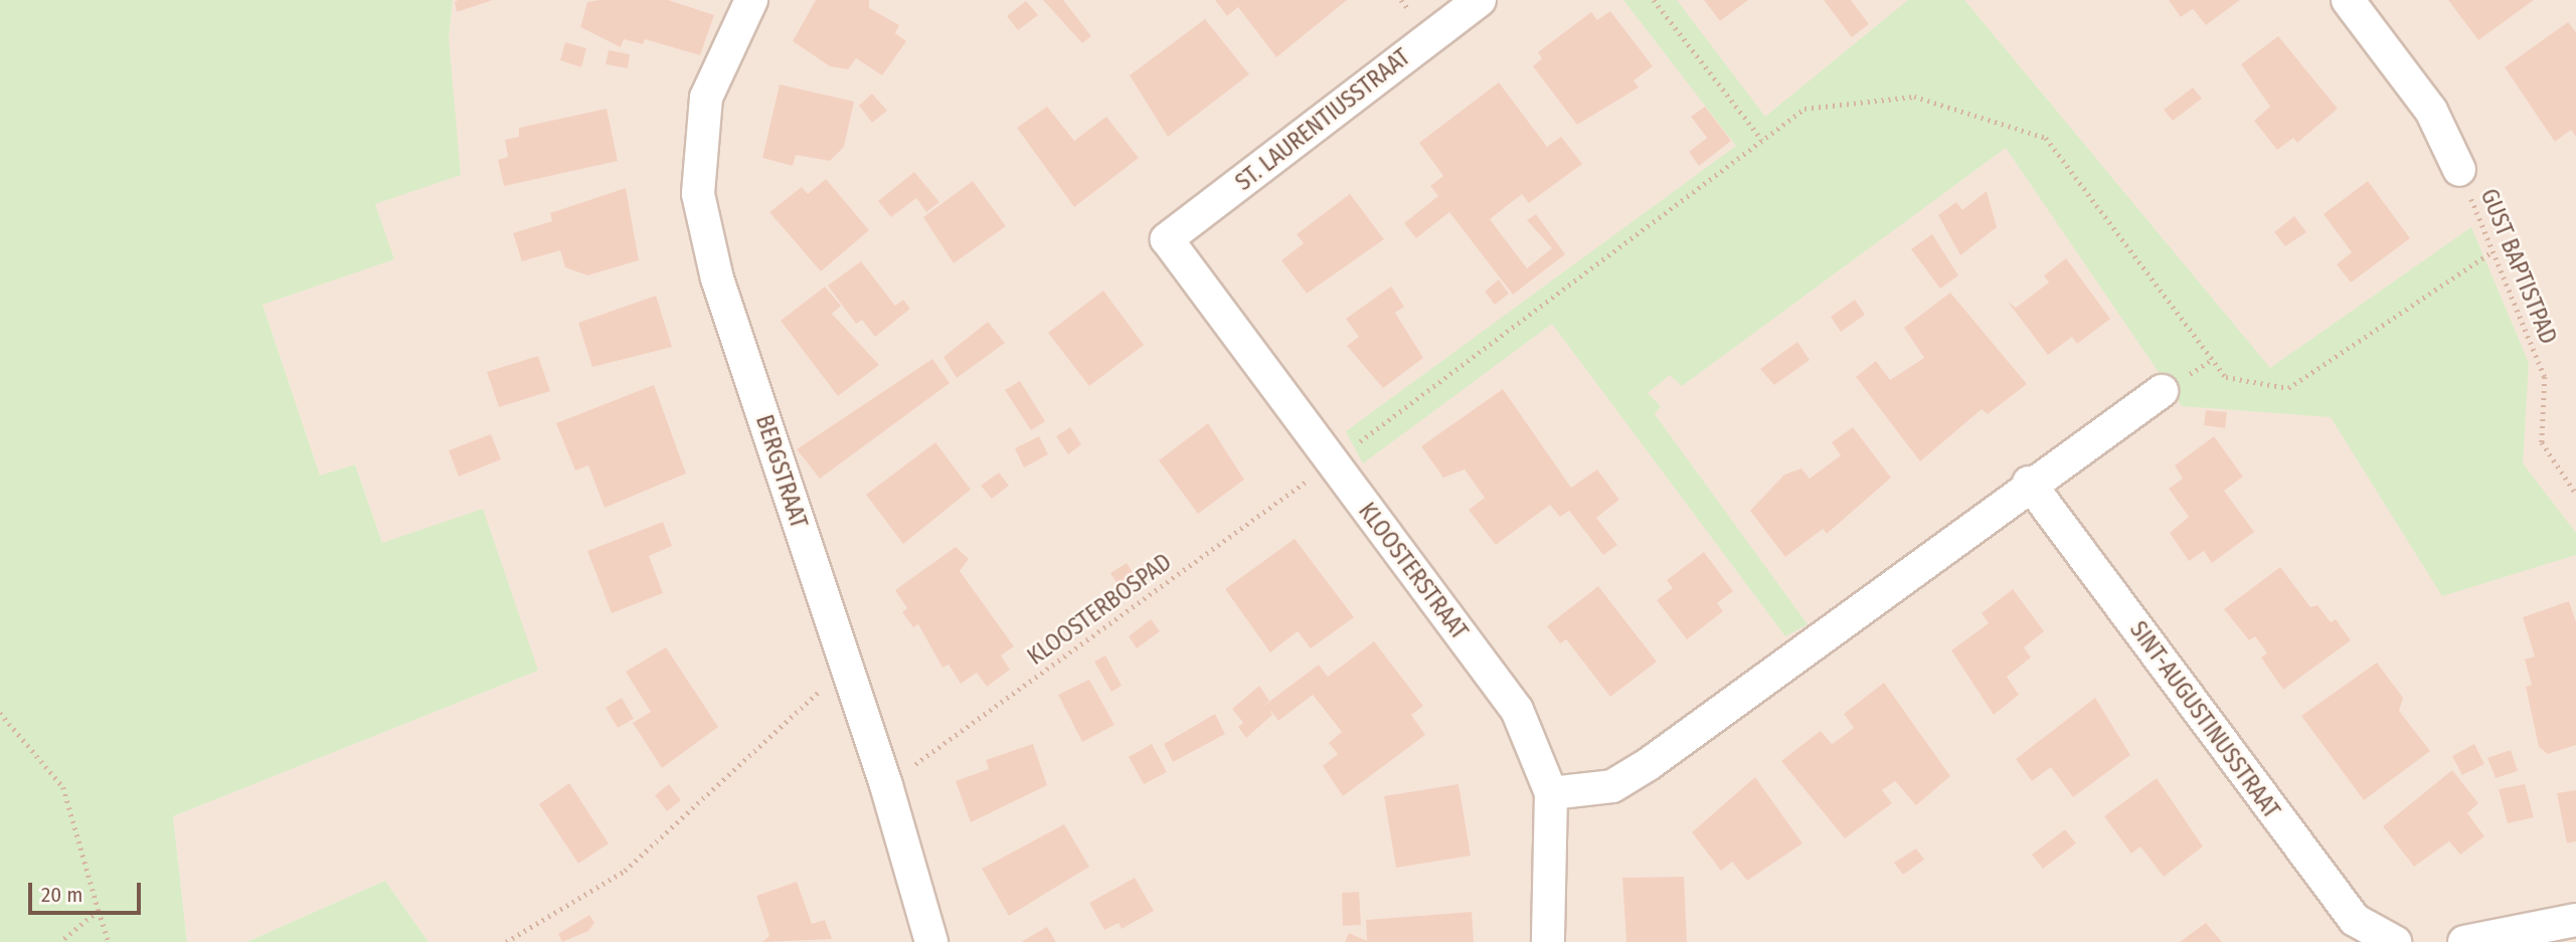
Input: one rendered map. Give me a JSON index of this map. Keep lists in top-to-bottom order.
{
  "streets": {
    "street": [
      "ST. LAURENTIUSSTRAAT",
      "BERGSTRAAT",
      "KLOOSTERSTRAAT",
      "SINT-AUGUSTINUSSTRAAT"
    ],
    "path": ["GUST BAPTISTPAD", "KLOOSTERBOSPAD"]
  },
  "crossings": [
    ["ST. LAURENTIUSSTRAAT", "KLOOSTERSTRAAT"],
    ["GUST BAPTISTPAD", "KLOOSTERBOSPAD"],
    ["BERGSTRAAT", "KLOOSTERBOSPAD"],
    ["KLOOSTERSTRAAT", "KLOOSTERBOSPAD"]
  ],
  "scale_bar": "20 m"
}
